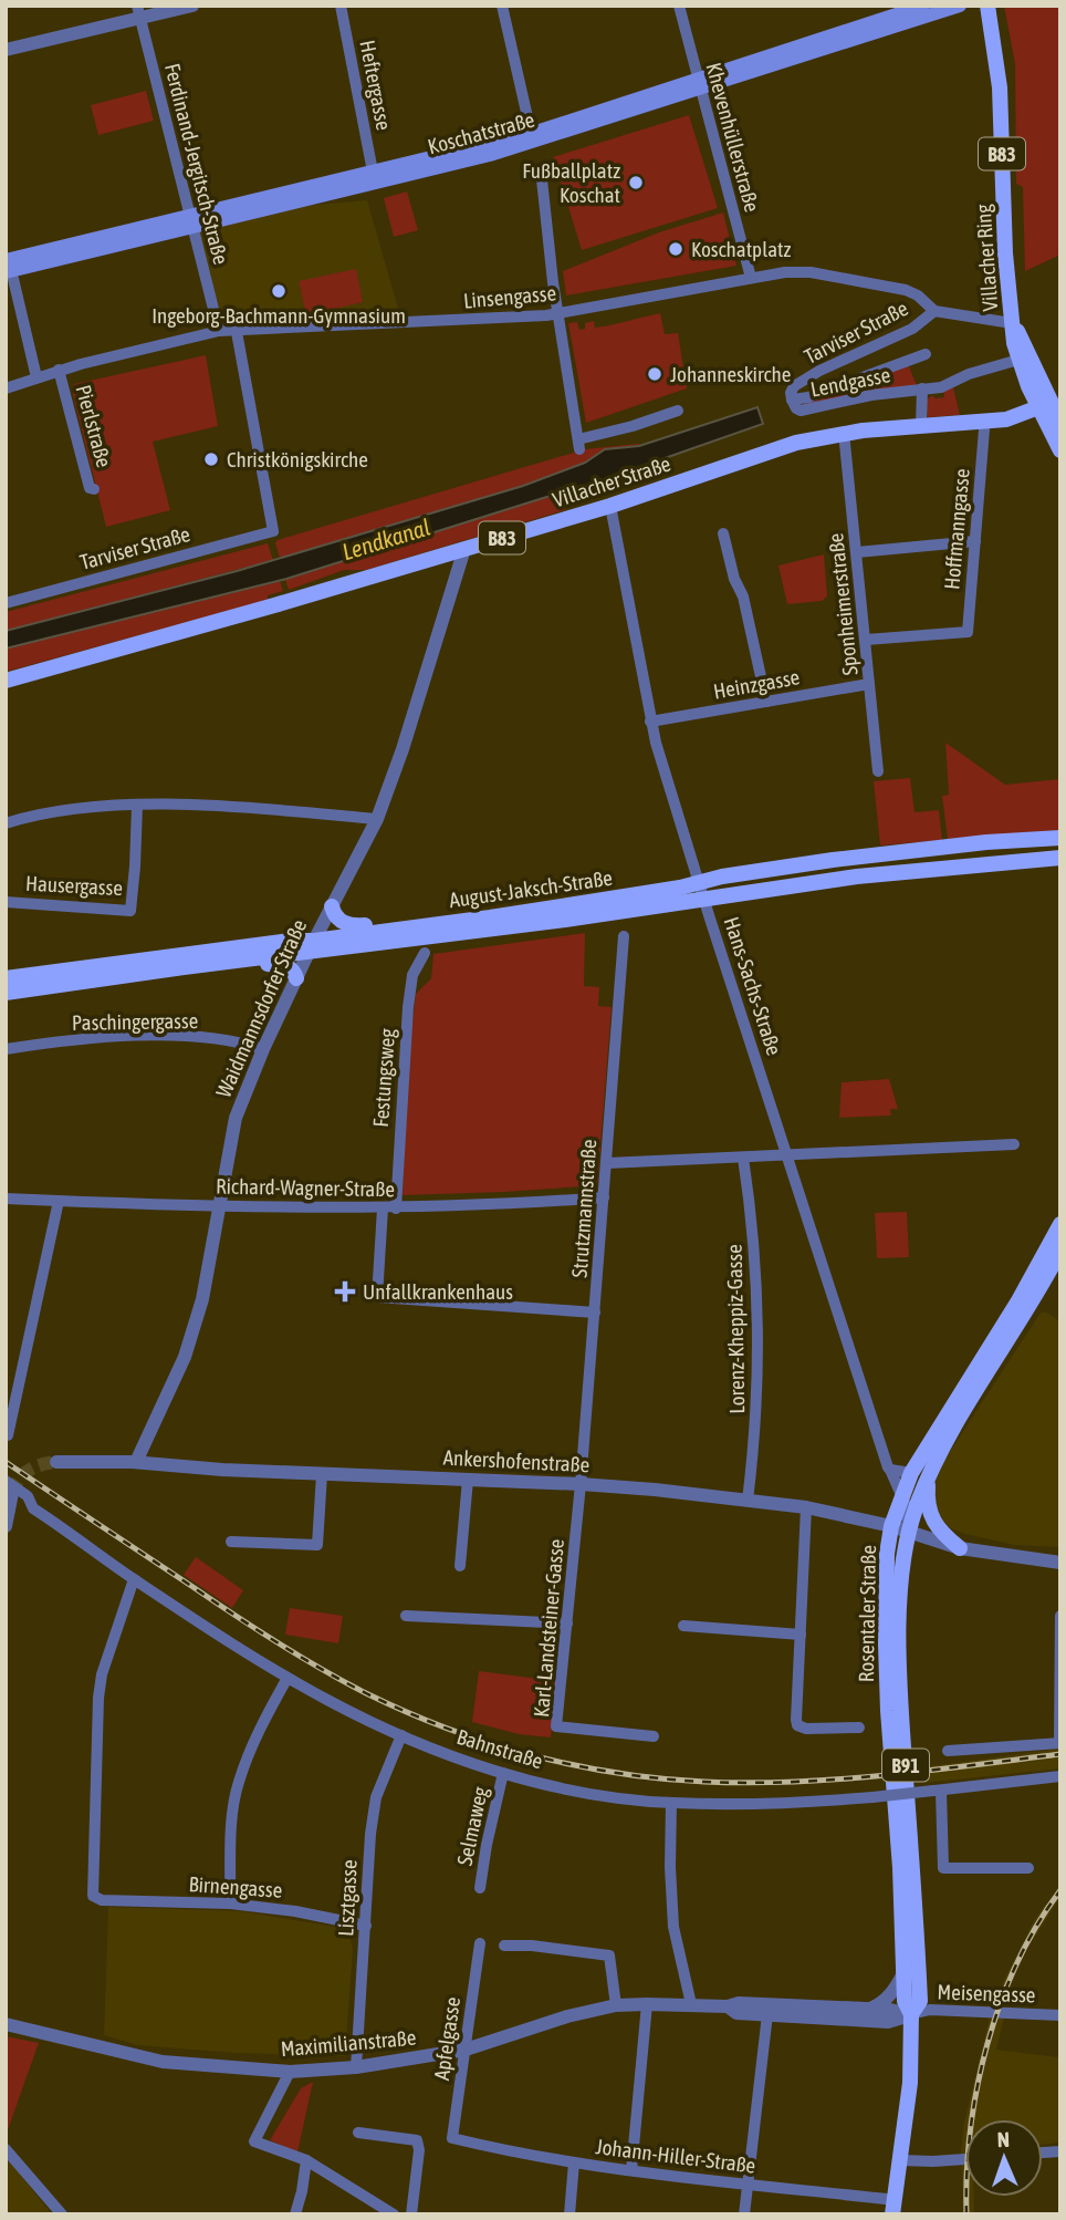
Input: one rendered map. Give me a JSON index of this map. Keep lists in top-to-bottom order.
{
  "streets": {
    "main road": [
      "Koschatstraße",
      "B83",
      "Villacher Ring",
      "Villacher Straße",
      "August-Jaksch-Straße",
      "Rosentaler Straße",
      "B91"
    ],
    "street": [
      "Heftergasse",
      "Khevenhüllerstraße",
      "Ferdinand-Jergitsch-Straße",
      "Linsengasse",
      "Tarviser Straße",
      "Lendgasse",
      "Pierlstraße",
      "Hoffmanngasse",
      "Sponheimerstraße",
      "Heinzgasse",
      "Hausergasse",
      "Hans-Sachs-Straße",
      "Waidmannsdorfer Straße",
      "Paschingergasse",
      "Festungsweg",
      "Richard-Wagner-Straße",
      "Strutzmannstraße",
      "Lorenz-Kheppiz-Gasse",
      "Ankershofenstraße",
      "Karl-Landsteiner-Gasse",
      "Bahnstraße",
      "Selmaweg",
      "Birnengasse",
      "Lisztgasse",
      "Meisengasse",
      "Apfelgasse",
      "Maximilianstraße",
      "Johann-Hiller-Straße"
    ]
  },
  "crossings": [
    ["Heftergasse", "Koschatstraße"],
    ["Koschatstraße", "Khevenhüllerstraße"],
    ["Koschatstraße", "Ferdinand-Jergitsch-Straße"],
    ["Khevenhüllerstraße", "Linsengasse"],
    ["Ferdinand-Jergitsch-Straße", "Linsengasse"],
    ["Villacher Ring", "Linsengasse"],
    ["Villacher Ring", "Lendgasse"],
    ["Villacher Ring", "Villacher Straße"],
    ["Linsengasse", "Tarviser Straße"],
    ["Linsengasse", "Pierlstraße"],
    ["Tarviser Straße", "Lendgasse"],
    ["Lendgasse", "Villacher Straße"],
    ["Villacher Straße", "Hoffmanngasse"],
    ["Villacher Straße", "Sponheimerstraße"],
    ["Villacher Straße", "Hans-Sachs-Straße"],
    ["Villacher Straße", "Waidmannsdorfer Straße"],
    ["Hoffmanngasse", "Sponheimerstraße"],
    ["Sponheimerstraße", "Heinzgasse"],
    ["Heinzgasse", "Hans-Sachs-Straße"],
    ["August-Jaksch-Straße", "Hans-Sachs-Straße"],
    ["August-Jaksch-Straße", "Waidmannsdorfer Straße"],
    ["Hans-Sachs-Straße", "Ankershofenstraße"],
    ["Hans-Sachs-Straße", "Rosentaler Straße"],
    ["Waidmannsdorfer Straße", "Paschingergasse"],
    ["Waidmannsdorfer Straße", "Richard-Wagner-Straße"],
    ["Waidmannsdorfer Straße", "Ankershofenstraße"],
    ["Festungsweg", "Richard-Wagner-Straße"],
    ["Richard-Wagner-Straße", "Strutzmannstraße"],
    ["Strutzmannstraße", "Ankershofenstraße"],
    ["Strutzmannstraße", "Karl-Landsteiner-Gasse"],
    ["Lorenz-Kheppiz-Gasse", "Ankershofenstraße"],
    ["Ankershofenstraße", "Rosentaler Straße"],
    ["Ankershofenstraße", "Karl-Landsteiner-Gasse"],
    ["Rosentaler Straße", "Meisengasse"],
    ["Rosentaler Straße", "Maximilianstraße"],
    ["Rosentaler Straße", "Johann-Hiller-Straße"],
    ["Bahnstraße", "Selmaweg"],
    ["Bahnstraße", "Birnengasse"],
    ["Bahnstraße", "Lisztgasse"],
    ["Birnengasse", "Lisztgasse"],
    ["Lisztgasse", "Maximilianstraße"],
    ["Meisengasse", "Maximilianstraße"],
    ["Apfelgasse", "Maximilianstraße"],
    ["Apfelgasse", "Johann-Hiller-Straße"]
  ],
  "water": ["Lendkanal"],
  "places": {
    "other": [
      "Fußballplatz Koschat",
      "Koschatplatz",
      "Ingeborg-Bachmann-Gymnasium",
      "Johanneskirche",
      "Christkönigskirche"
    ],
    "health": ["Unfallkrankenhaus"]
  },
  "north": "top"
}
